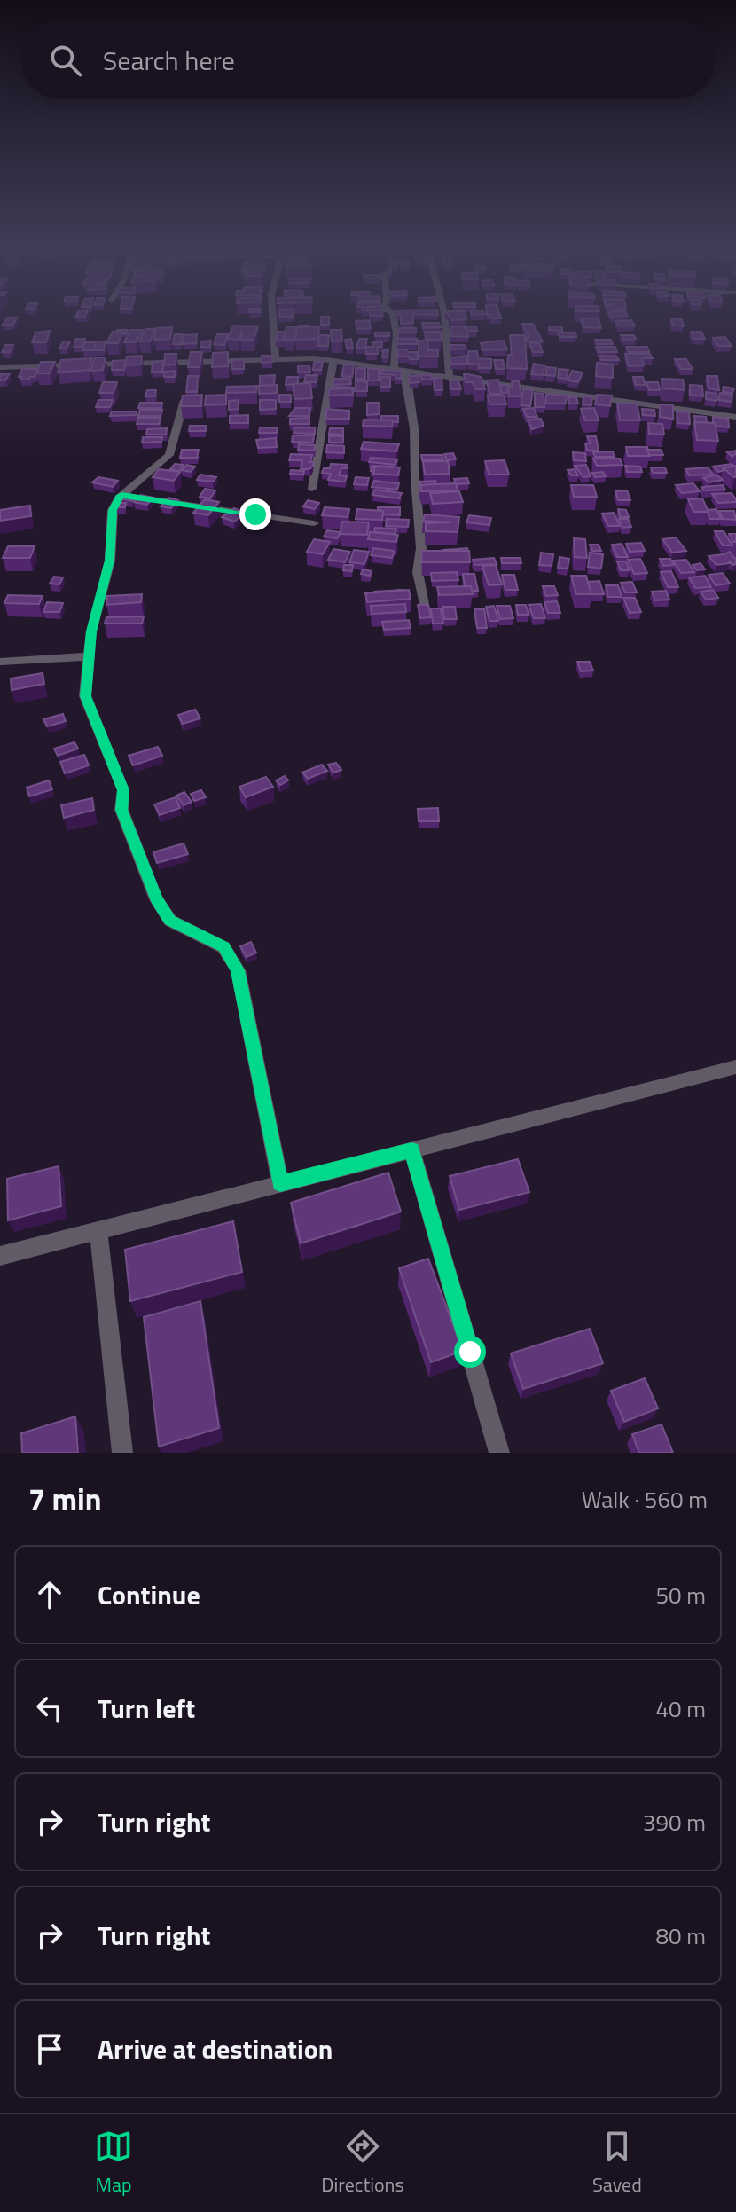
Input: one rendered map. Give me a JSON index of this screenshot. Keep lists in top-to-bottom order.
{
  "page": {
    "search": "Search here",
    "heading": ["7 min", "Walk · 560 m"],
    "list": [
      ["Continue", "50 m"],
      ["Turn left", "40 m"],
      ["Turn right", "390 m"],
      ["Turn right", "80 m"],
      "Arrive at destination"
    ],
    "nav": ["Map", "Directions", "Saved"]
  }
}
